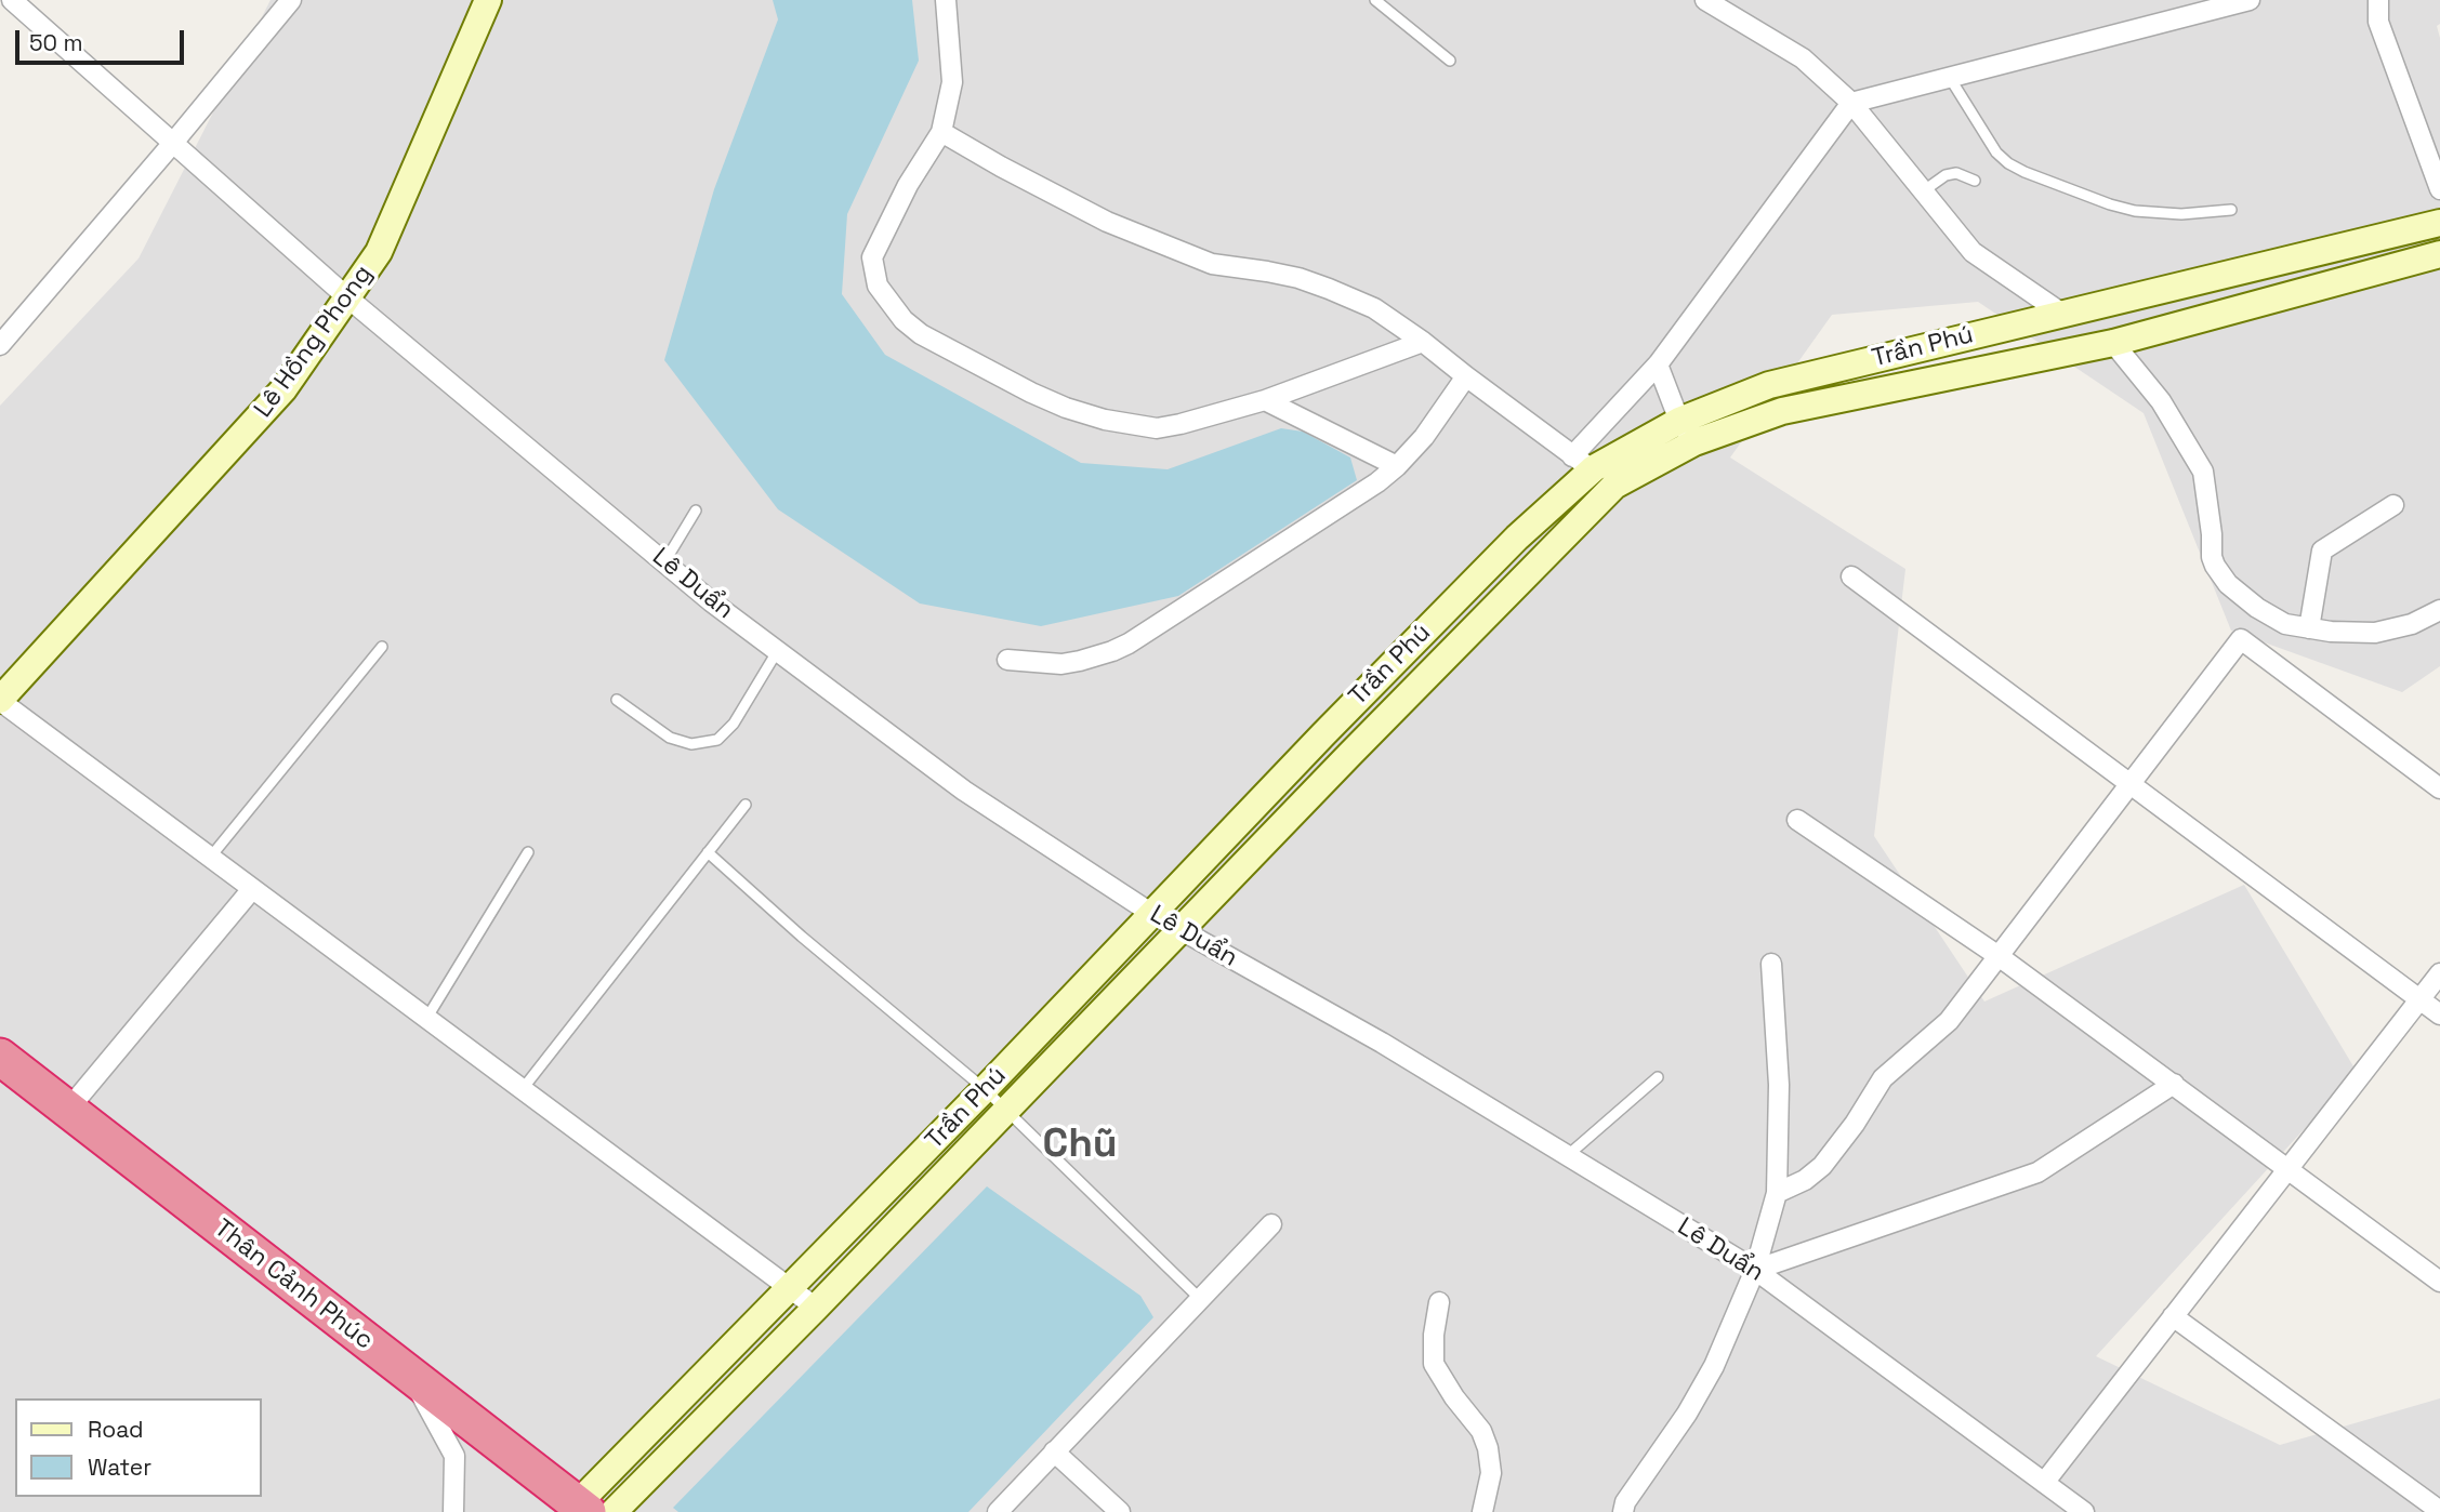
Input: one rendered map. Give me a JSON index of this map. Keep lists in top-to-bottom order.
{
  "streets": {
    "highway": ["Thân Cảnh Phúc"],
    "main road": ["Lê Hồng Phong", "Trần Phú"],
    "street": ["Lê Duẩn"]
  },
  "crossings": [
    ["Lê Hồng Phong", "Lê Duẩn"],
    ["Trần Phú", "Lê Duẩn"],
    ["Trần Phú", "Thân Cảnh Phúc"]
  ],
  "districts": ["Chũ"],
  "legend": ["Road", "Water"],
  "scale_bar": "50 m"
}
